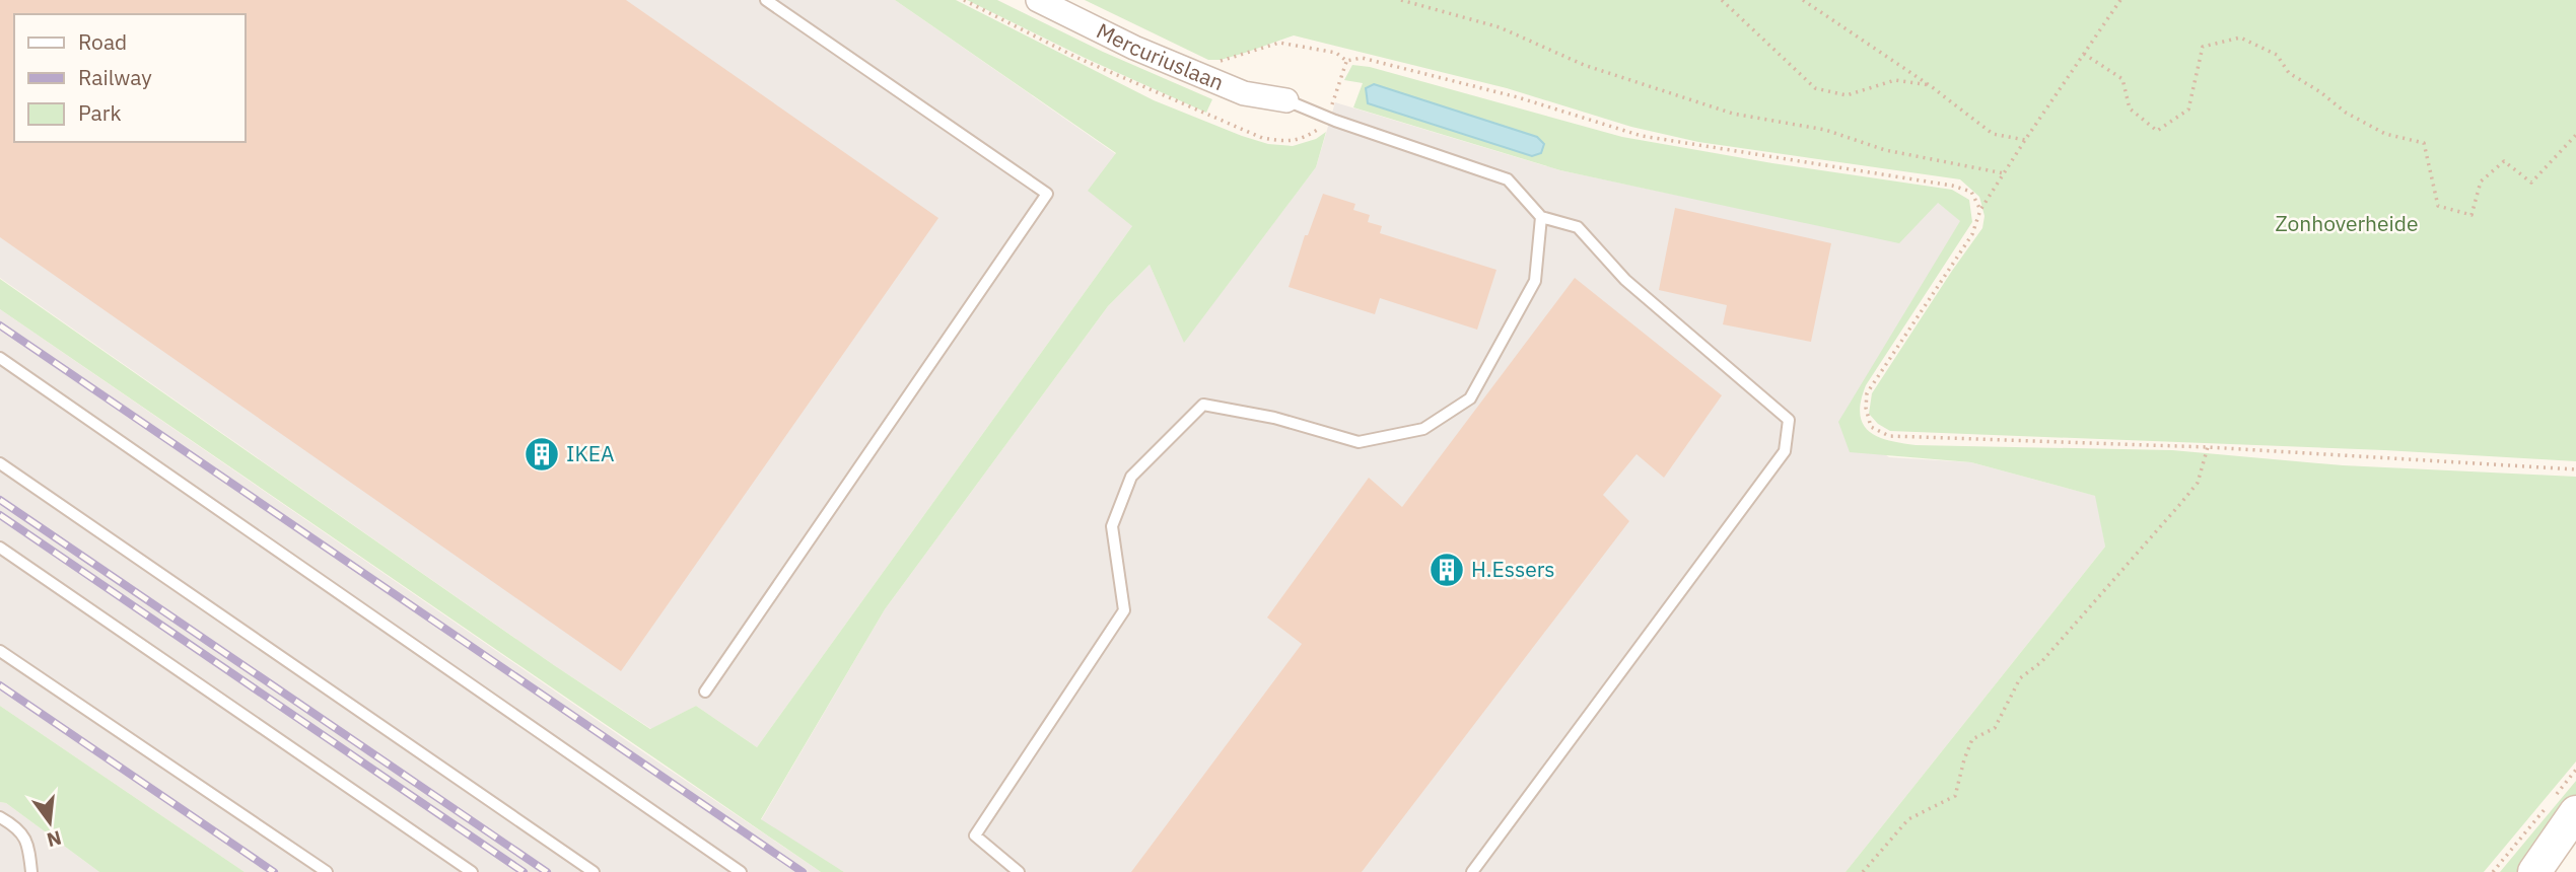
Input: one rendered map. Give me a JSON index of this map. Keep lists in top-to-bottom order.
{
  "streets": {
    "street": ["Mercuriuslaan"]
  },
  "parks": ["Zonhoverheide"],
  "places": {
    "building": ["IKEA", "H.Essers"]
  },
  "legend": ["Road", "Railway", "Park"],
  "north": "bottom"
}
